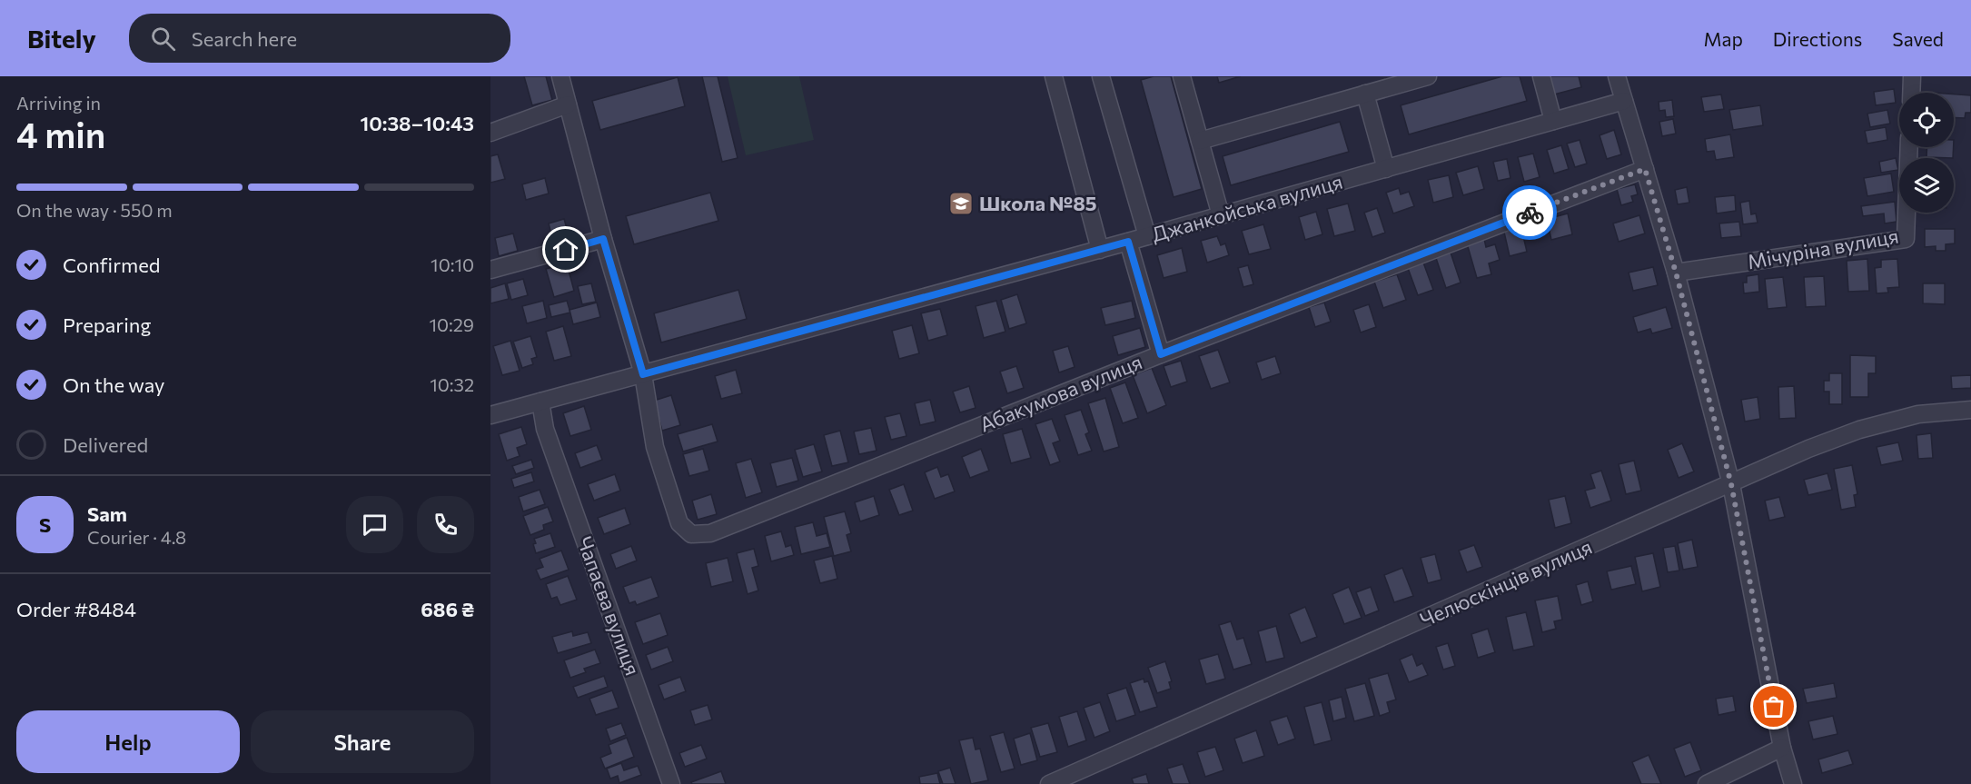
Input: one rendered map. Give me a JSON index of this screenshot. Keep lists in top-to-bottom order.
{
  "streets": {
    "street": [
      "Джанкойська вулиця",
      "Мічуріна вулиця",
      "Абакумова вулиця",
      "Челюскінців вулиця",
      "Чапаєва вулиця"
    ]
  },
  "crossings": [
    ["Джанкойська вулиця", "Абакумова вулиця"],
    ["Джанкойська вулиця", "Чапаєва вулиця"]
  ],
  "places": {
    "school or university": ["Школа №85"]
  },
  "page": {
    "header": "Bitely",
    "search": "Search here",
    "nav": ["Map", "Directions", "Saved"],
    "heading": ["4 min", "Arriving in", "10:38–10:43"],
    "panel": [
      "Sam",
      "Courier · 4.8",
      "Order #8484",
      "686 ₴"
    ],
    "bar": "On the way · 550 m",
    "list": [
      ["Confirmed", "10:10"],
      ["Preparing", "10:29"],
      ["On the way", "10:32"],
      "Delivered"
    ],
    "round": "S",
    "buttons": ["Help", "Share"]
  }
}
